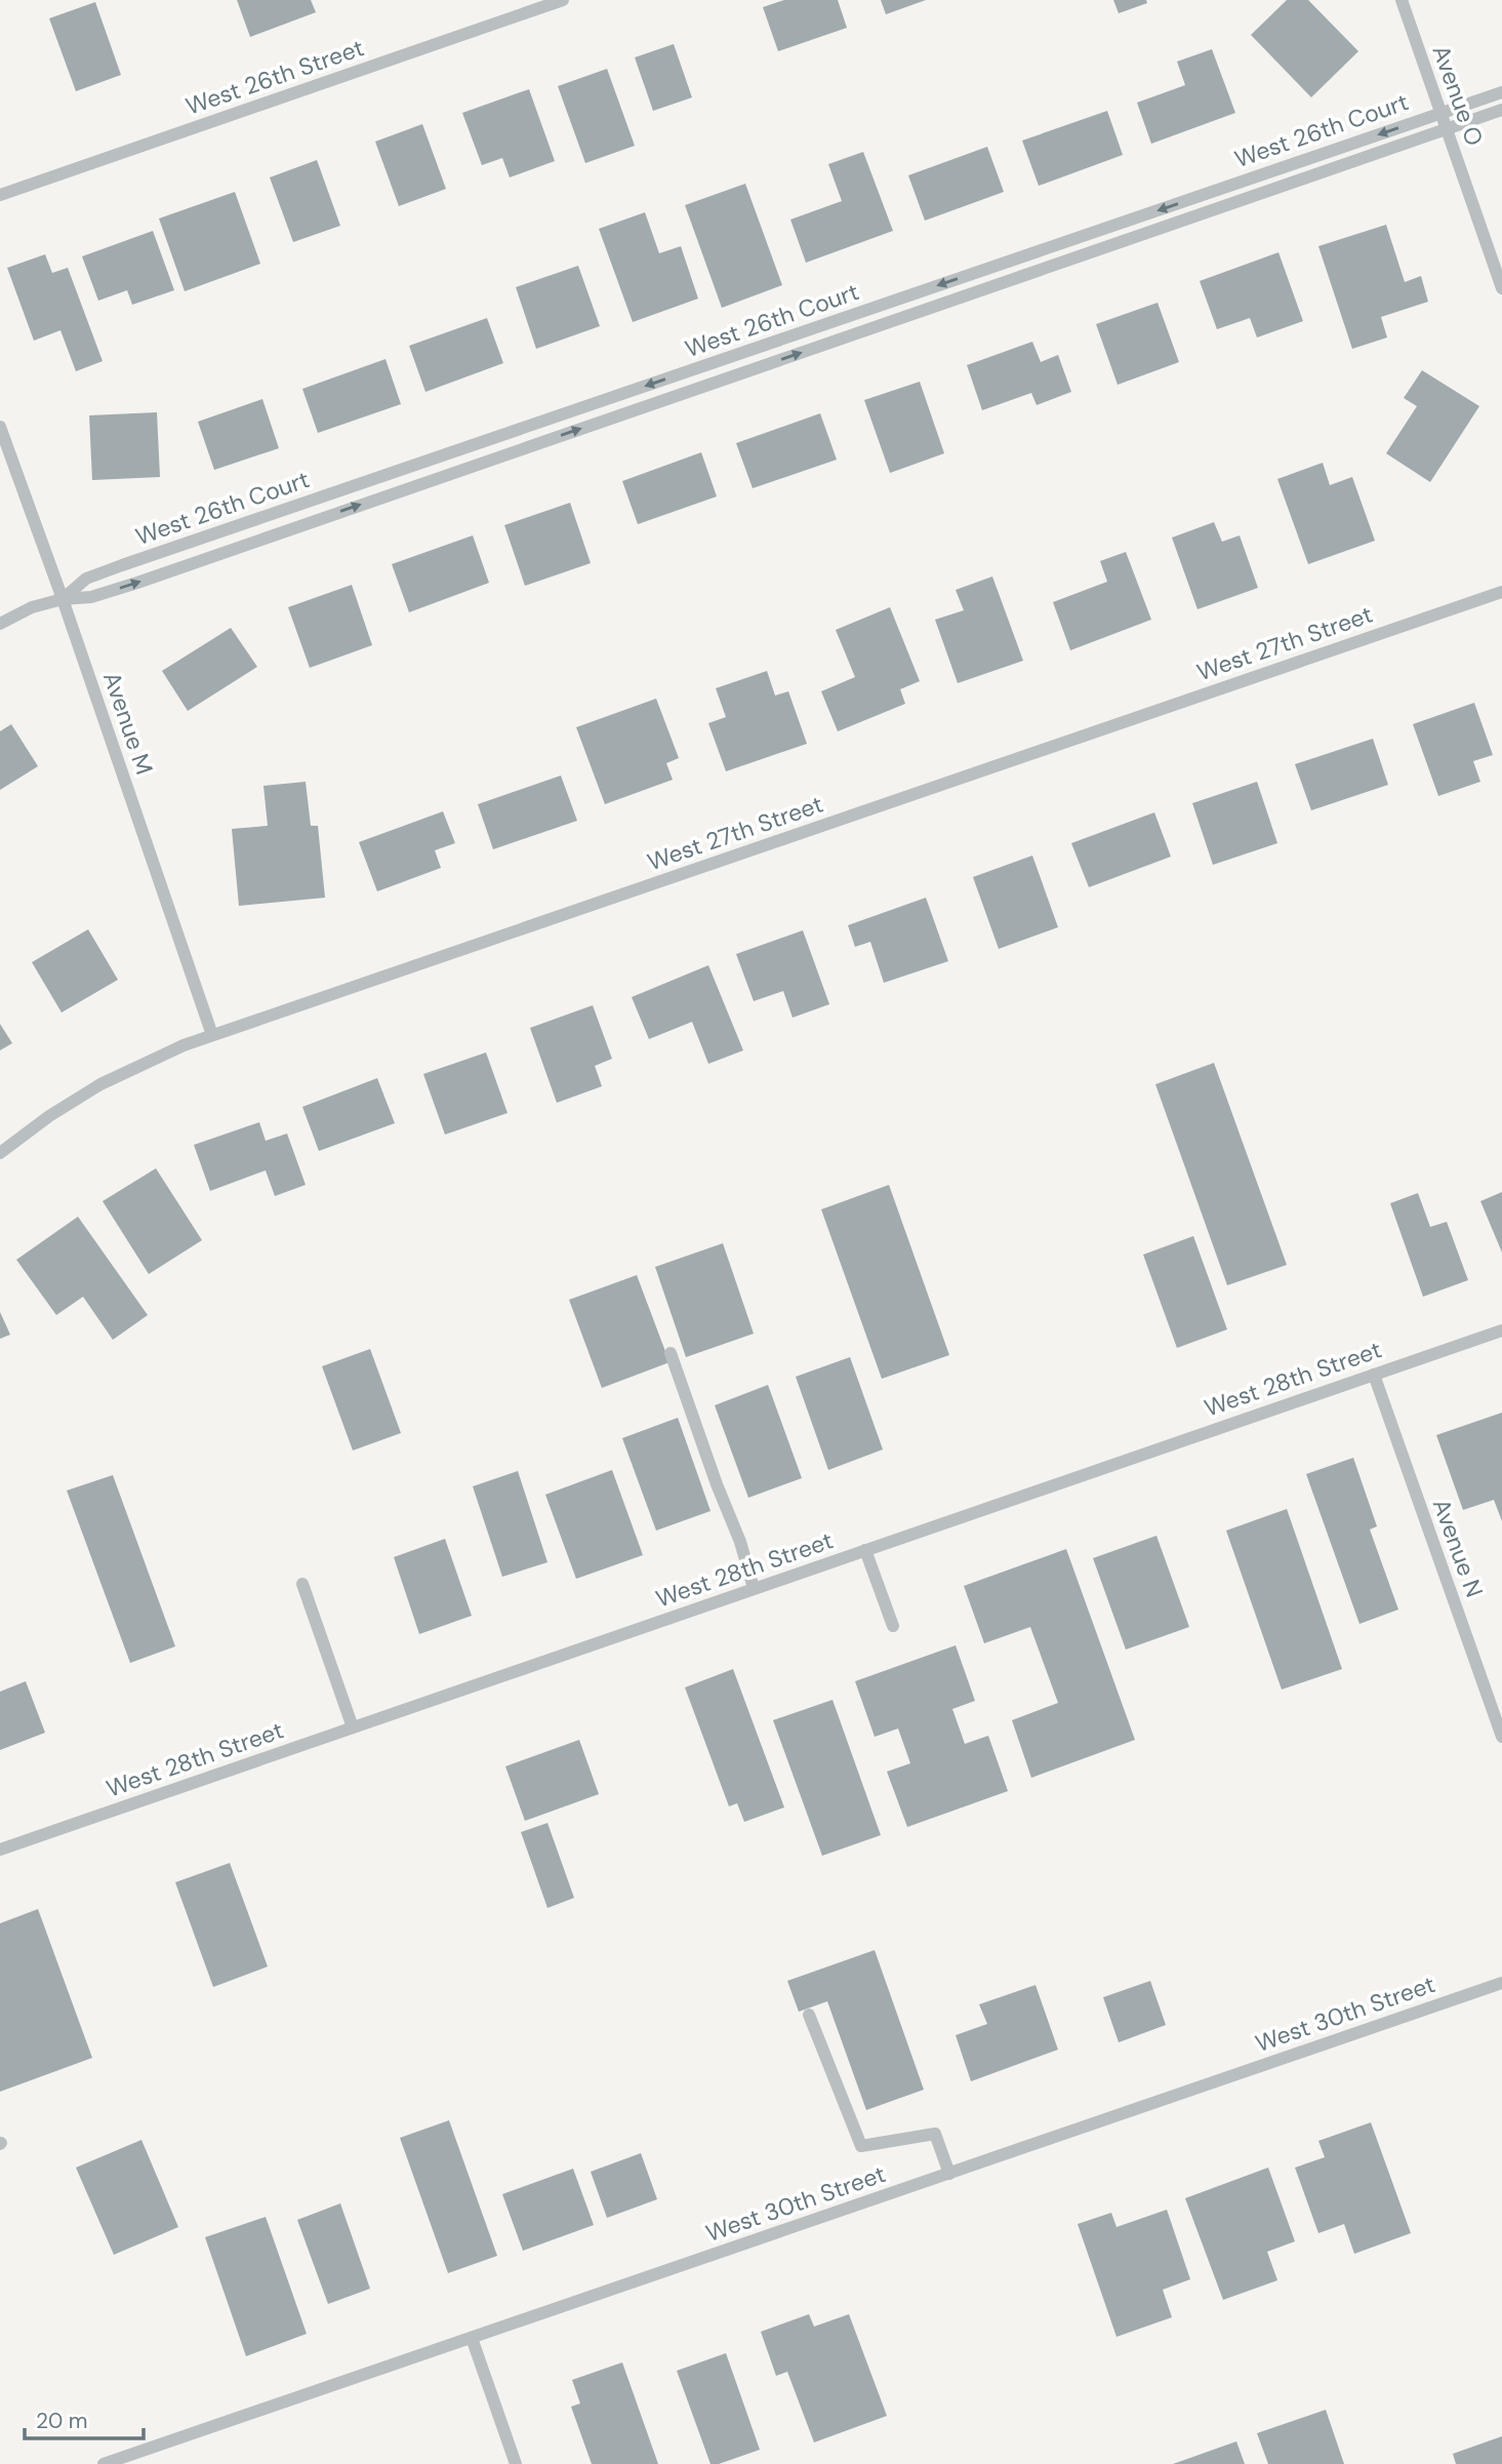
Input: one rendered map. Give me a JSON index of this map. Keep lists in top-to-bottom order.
{
  "streets": {
    "street": [
      "West 26th Street",
      "Avenue O",
      "West 26th Court",
      "West 27th Street",
      "Avenue M",
      "West 28th Street",
      "Avenue N",
      "West 30th Street"
    ]
  },
  "crossings": [
    ["Avenue O", "West 26th Court"],
    ["West 26th Court", "Avenue M"],
    ["West 27th Street", "Avenue M"],
    ["West 28th Street", "Avenue N"]
  ],
  "scale_bar": "20 m"
}
